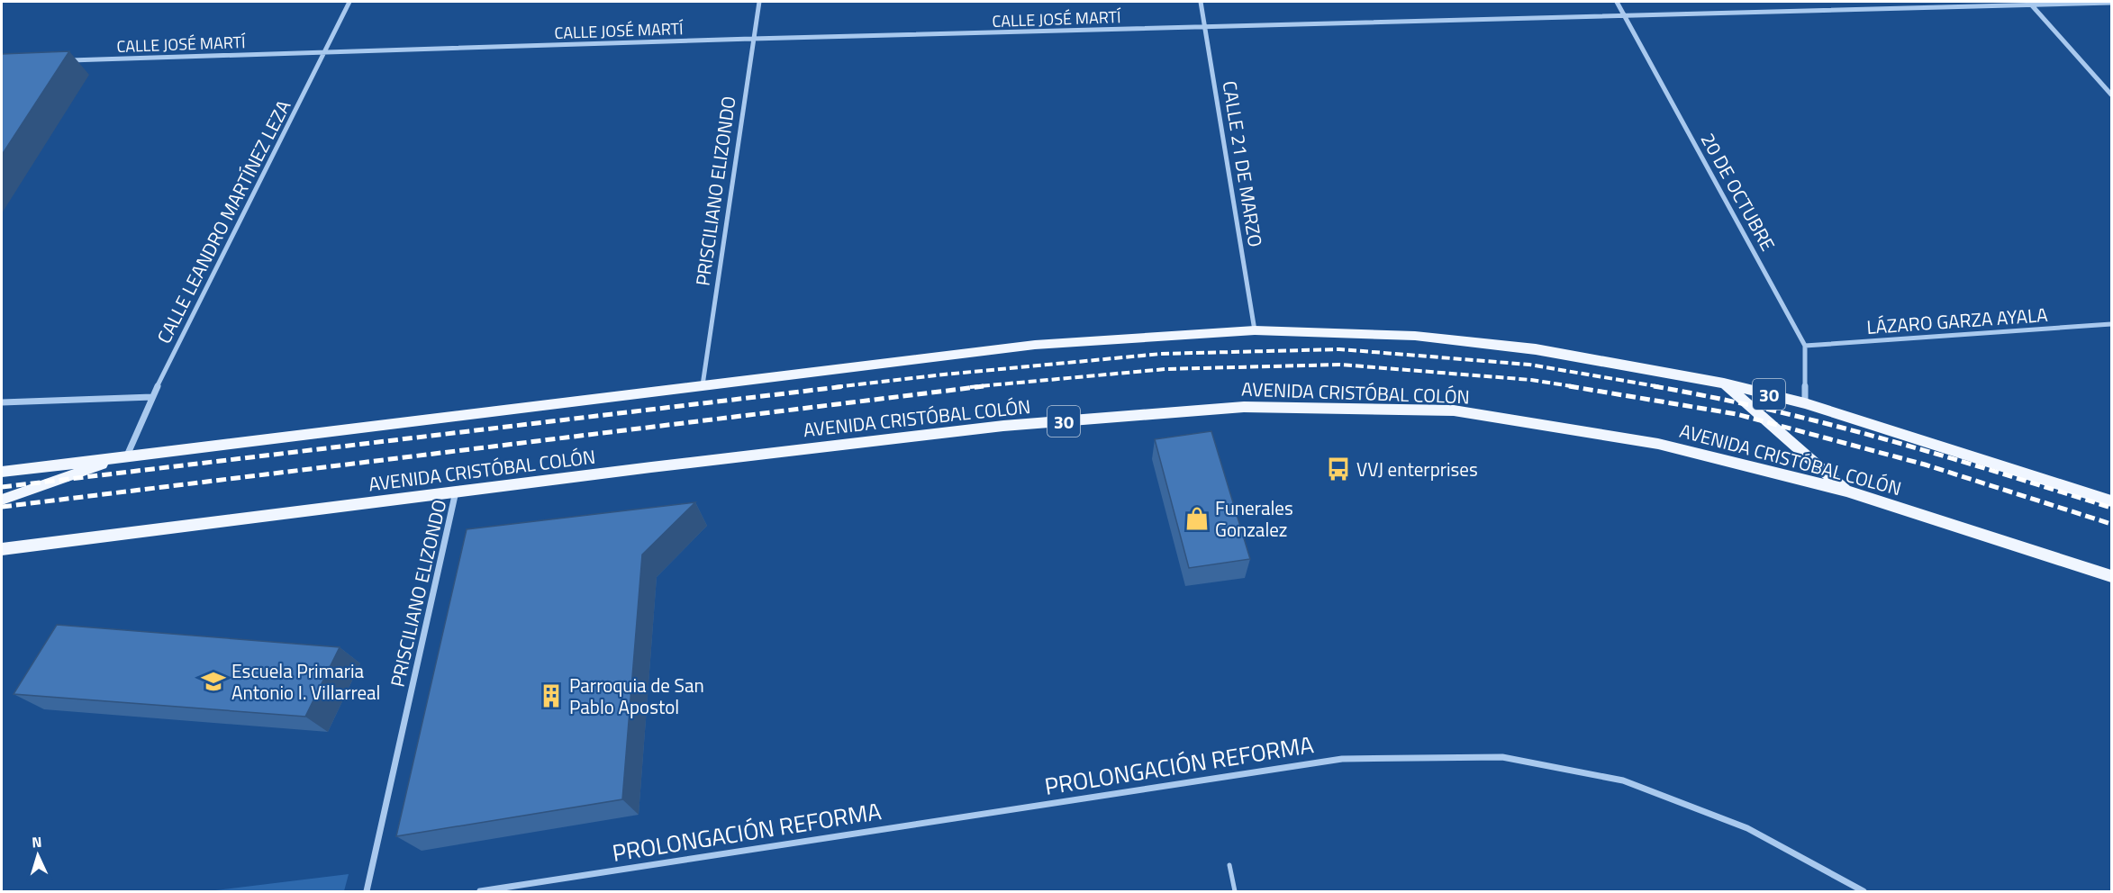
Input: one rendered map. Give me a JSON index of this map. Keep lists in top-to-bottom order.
{
  "streets": {
    "main road": ["AVENIDA CRISTÓBAL COLÓN", "30"],
    "street": [
      "CALLE JOSÉ MARTÍ",
      "CALLE 21 DE MARZO",
      "PRISCILIANO ELIZONDO",
      "20 DE OCTUBRE",
      "CALLE LEANDRO MARTÍNEZ LEZA",
      "LÁZARO GARZA AYALA",
      "PROLONGACIÓN REFORMA"
    ]
  },
  "crossings": [
    ["CALLE JOSÉ MARTÍ", "CALLE 21 DE MARZO"],
    ["CALLE JOSÉ MARTÍ", "PRISCILIANO ELIZONDO"],
    ["CALLE JOSÉ MARTÍ", "20 DE OCTUBRE"],
    ["CALLE JOSÉ MARTÍ", "CALLE LEANDRO MARTÍNEZ LEZA"],
    ["CALLE 21 DE MARZO", "30"],
    ["PRISCILIANO ELIZONDO", "AVENIDA CRISTÓBAL COLÓN"],
    ["PRISCILIANO ELIZONDO", "30"],
    ["20 DE OCTUBRE", "LÁZARO GARZA AYALA"],
    ["20 DE OCTUBRE", "30"],
    ["CALLE LEANDRO MARTÍNEZ LEZA", "30"]
  ],
  "places": {
    "bus stop": ["VVJ enterprises"],
    "shop": ["Funerales Gonzalez"],
    "school or university": ["Escuela Primaria Antonio I. Villarreal"],
    "building": ["Parroquia de San Pablo Apostol"]
  },
  "north": "top"
}
